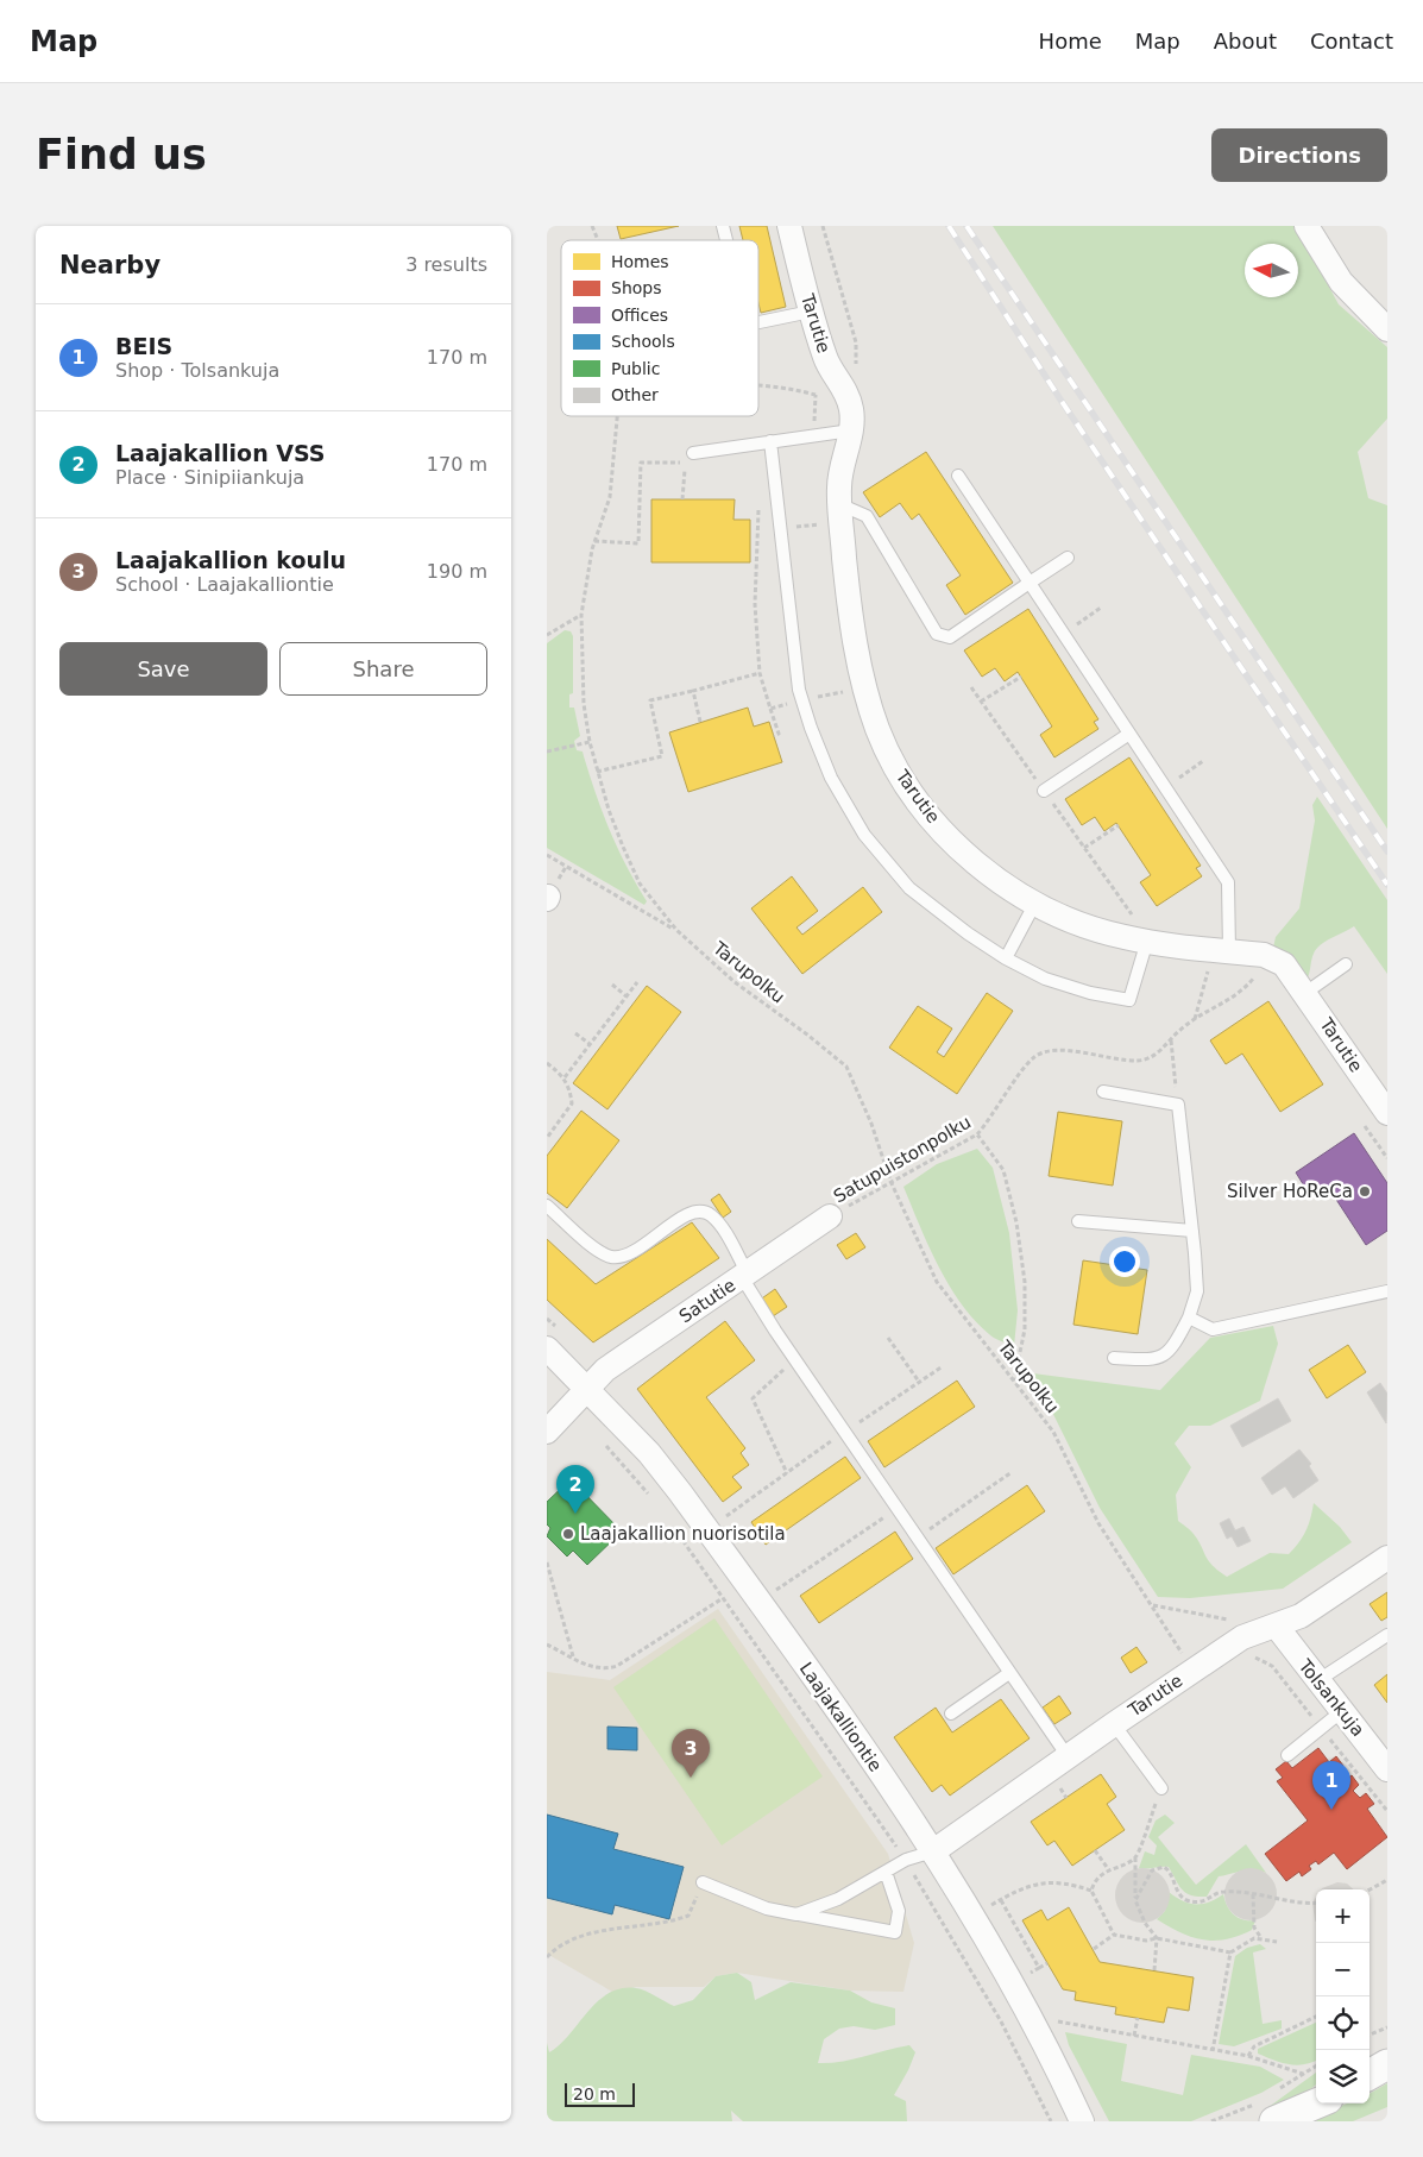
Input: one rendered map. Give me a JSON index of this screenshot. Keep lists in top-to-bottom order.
{
  "streets": {
    "street": [
      "Tarutie",
      "Satutie",
      "Tolsankuja",
      "Laajakalliontie"
    ],
    "path": ["Tarupolku", "Satupuistonpolku"]
  },
  "crossings": [
    ["Tarutie", "Tolsankuja"],
    ["Tarutie", "Laajakalliontie"],
    ["Tarupolku", "Satupuistonpolku"],
    ["Satupuistonpolku", "Satutie"],
    ["Satutie", "Laajakalliontie"]
  ],
  "places": ["Silver HoReCa", "Laajakallion nuorisotila"],
  "legend": [
    "Homes",
    "Shops",
    "Offices",
    "Schools",
    "Public",
    "Other"
  ],
  "scale_bar": "20 m",
  "north": "left",
  "page": {
    "header": "Map",
    "nav": [
      "Home",
      "Map",
      "About",
      "Contact"
    ],
    "buttons": [
      "Directions",
      ["Save", "Share"]
    ],
    "title": "Find us",
    "heading": ["Nearby", "3 results"],
    "list": [
      {
        "mark": "1",
        "name": "BEIS",
        "note": "Shop · Tolsankuja",
        "value": "170 m"
      },
      {
        "mark": "2",
        "name": "Laajakallion VSS",
        "note": "Place · Sinipiiankuja",
        "value": "170 m"
      },
      {
        "mark": "3",
        "name": "Laajakallion koulu",
        "note": "School · Laajakalliontie",
        "value": "190 m"
      }
    ],
    "pins": ["2", "3", "1"],
    "map_buttons": ["+", "−"],
    "scale": "20 m"
  }
}
